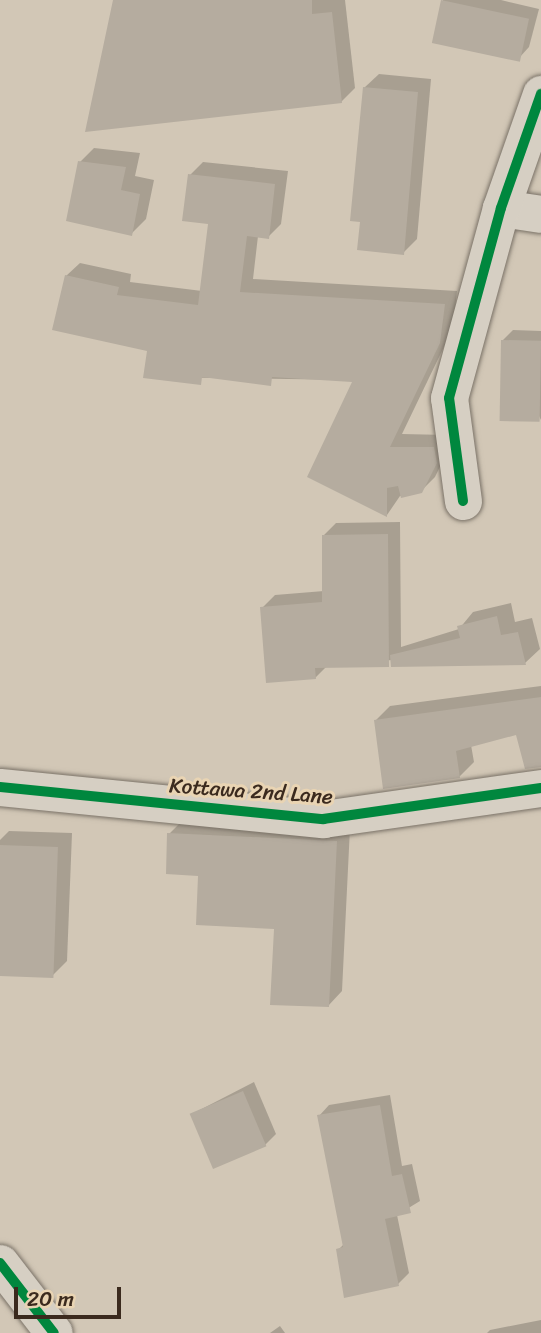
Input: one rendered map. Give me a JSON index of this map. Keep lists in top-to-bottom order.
{
  "streets": {
    "street": ["Kottawa 2nd Lane"]
  },
  "scale_bar": "20 m"
}
